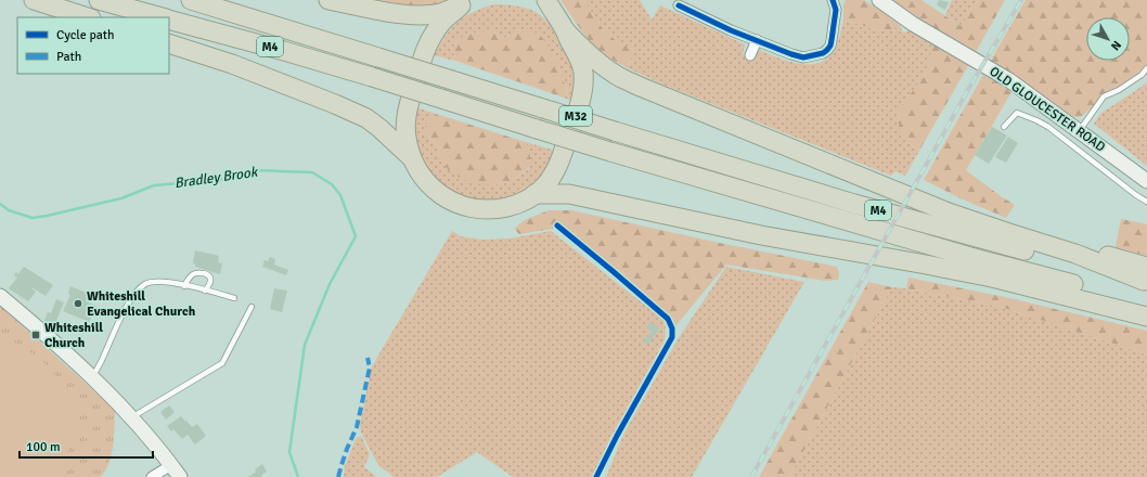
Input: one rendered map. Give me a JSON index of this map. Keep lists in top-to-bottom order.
{
  "streets": {
    "highway": ["M4", "M32"],
    "main road": ["OLD GLOUCESTER ROAD"]
  },
  "crossings": [
    ["M4", "M32"]
  ],
  "water": ["Bradley Brook"],
  "places": {
    "other": ["Whiteshill Evangelical Church"],
    "transit": ["Whiteshill Church"]
  },
  "legend": ["Cycle path", "Path"],
  "scale_bar": "100 m",
  "north": "bottom right"
}
